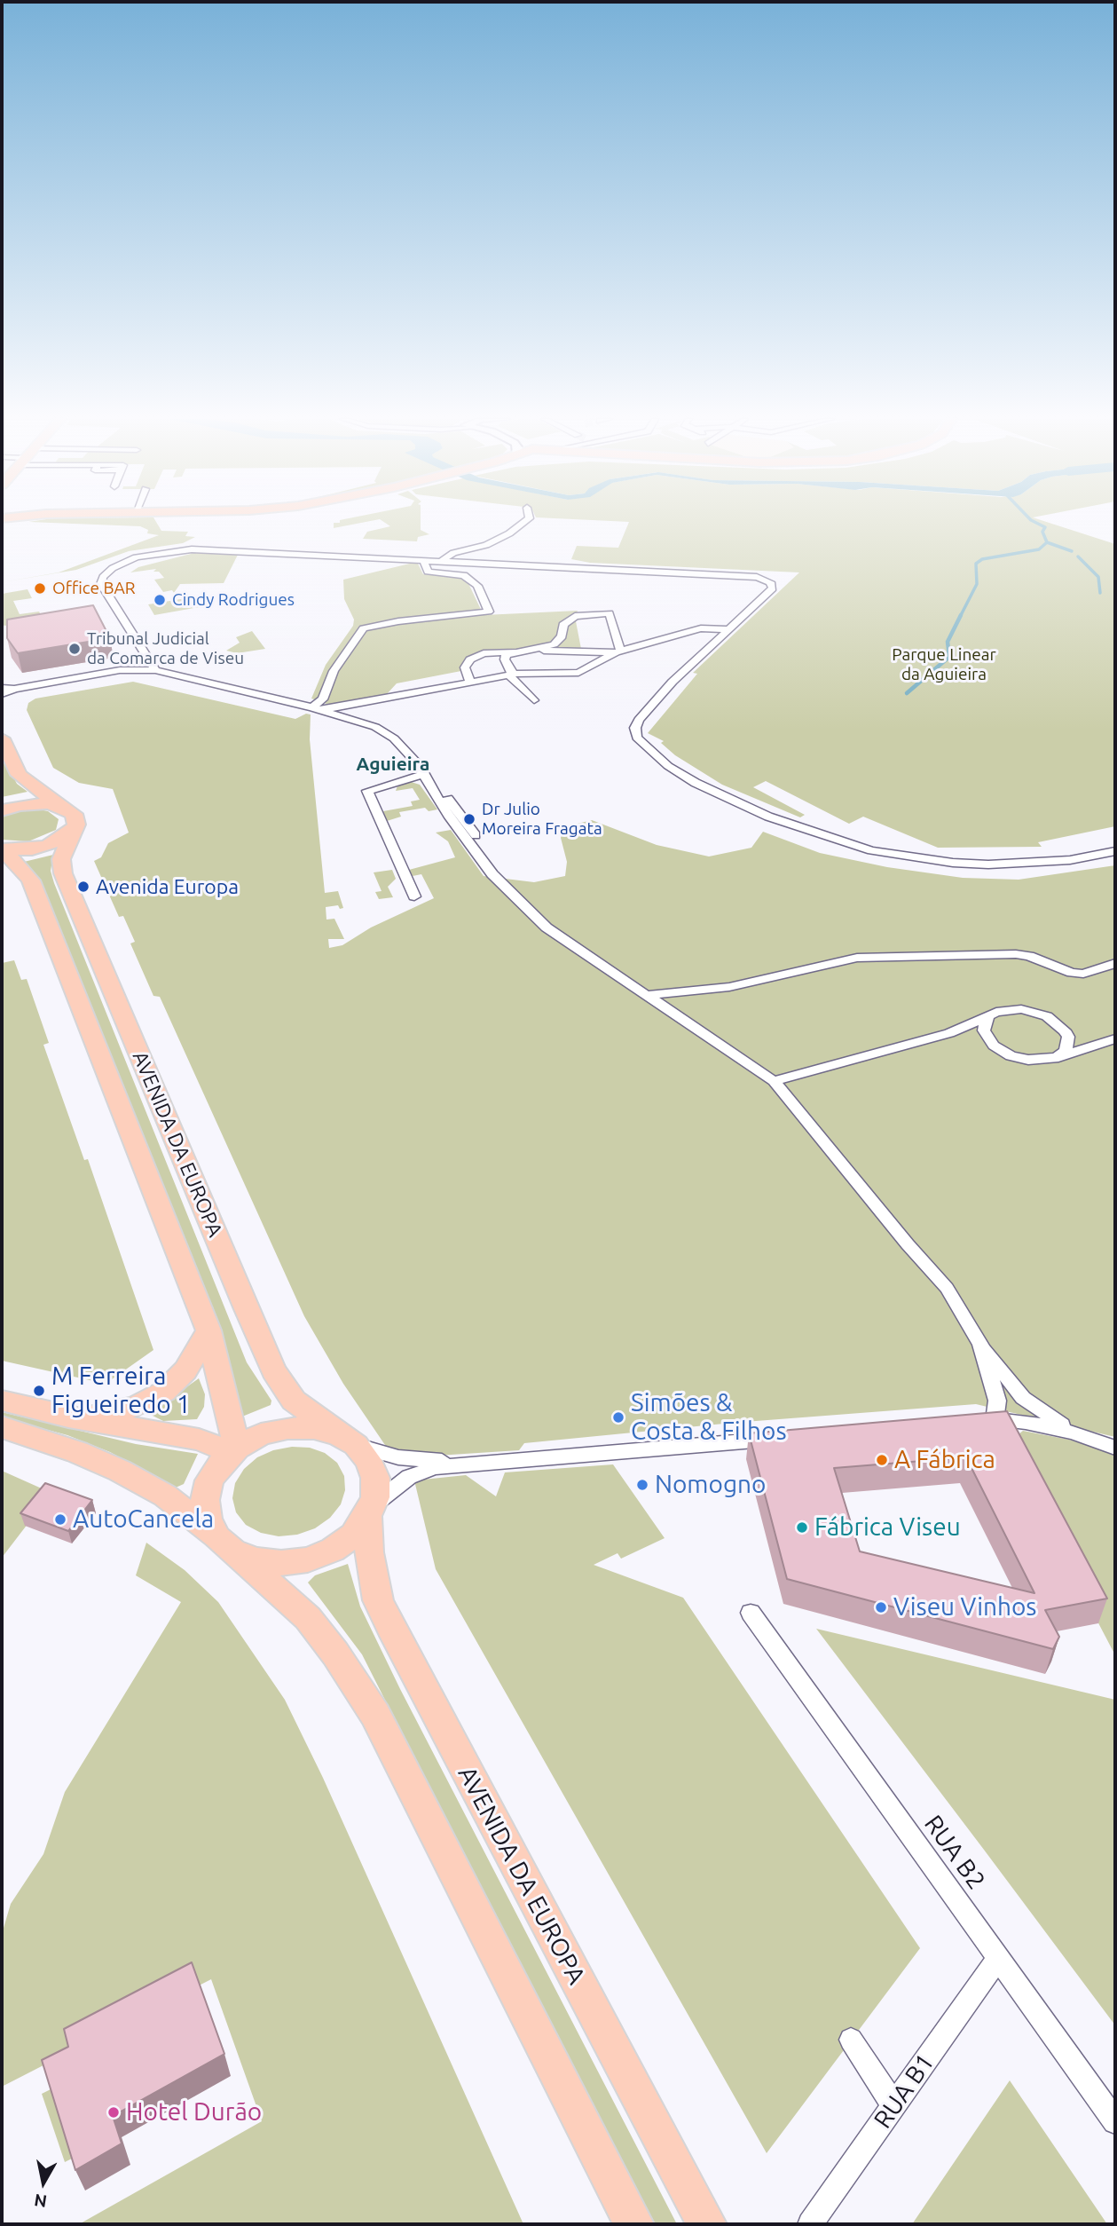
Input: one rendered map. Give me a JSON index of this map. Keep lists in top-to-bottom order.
{
  "streets": {
    "main road": ["AVENIDA DA EUROPA"],
    "street": ["RUA B2", "RUA B1"]
  },
  "crossings": [
    ["RUA B2", "RUA B1"]
  ],
  "districts": ["Aguieira"],
  "parks": ["Parque Linear da Aguieira"],
  "places": [
    "Office BAR",
    "Cindy Rodrigues",
    "Tribunal Judicial da Comarca de Viseu",
    "Dr Julio Moreira Fragata",
    "Avenida Europa",
    "M Ferreira Figueiredo 1",
    "Simões & Costa & Filhos",
    "A Fábrica",
    "Nomogno",
    "AutoCancela",
    "Fábrica Viseu",
    "Viseu Vinhos",
    "Hotel Durão"
  ],
  "north": "bottom"
}
